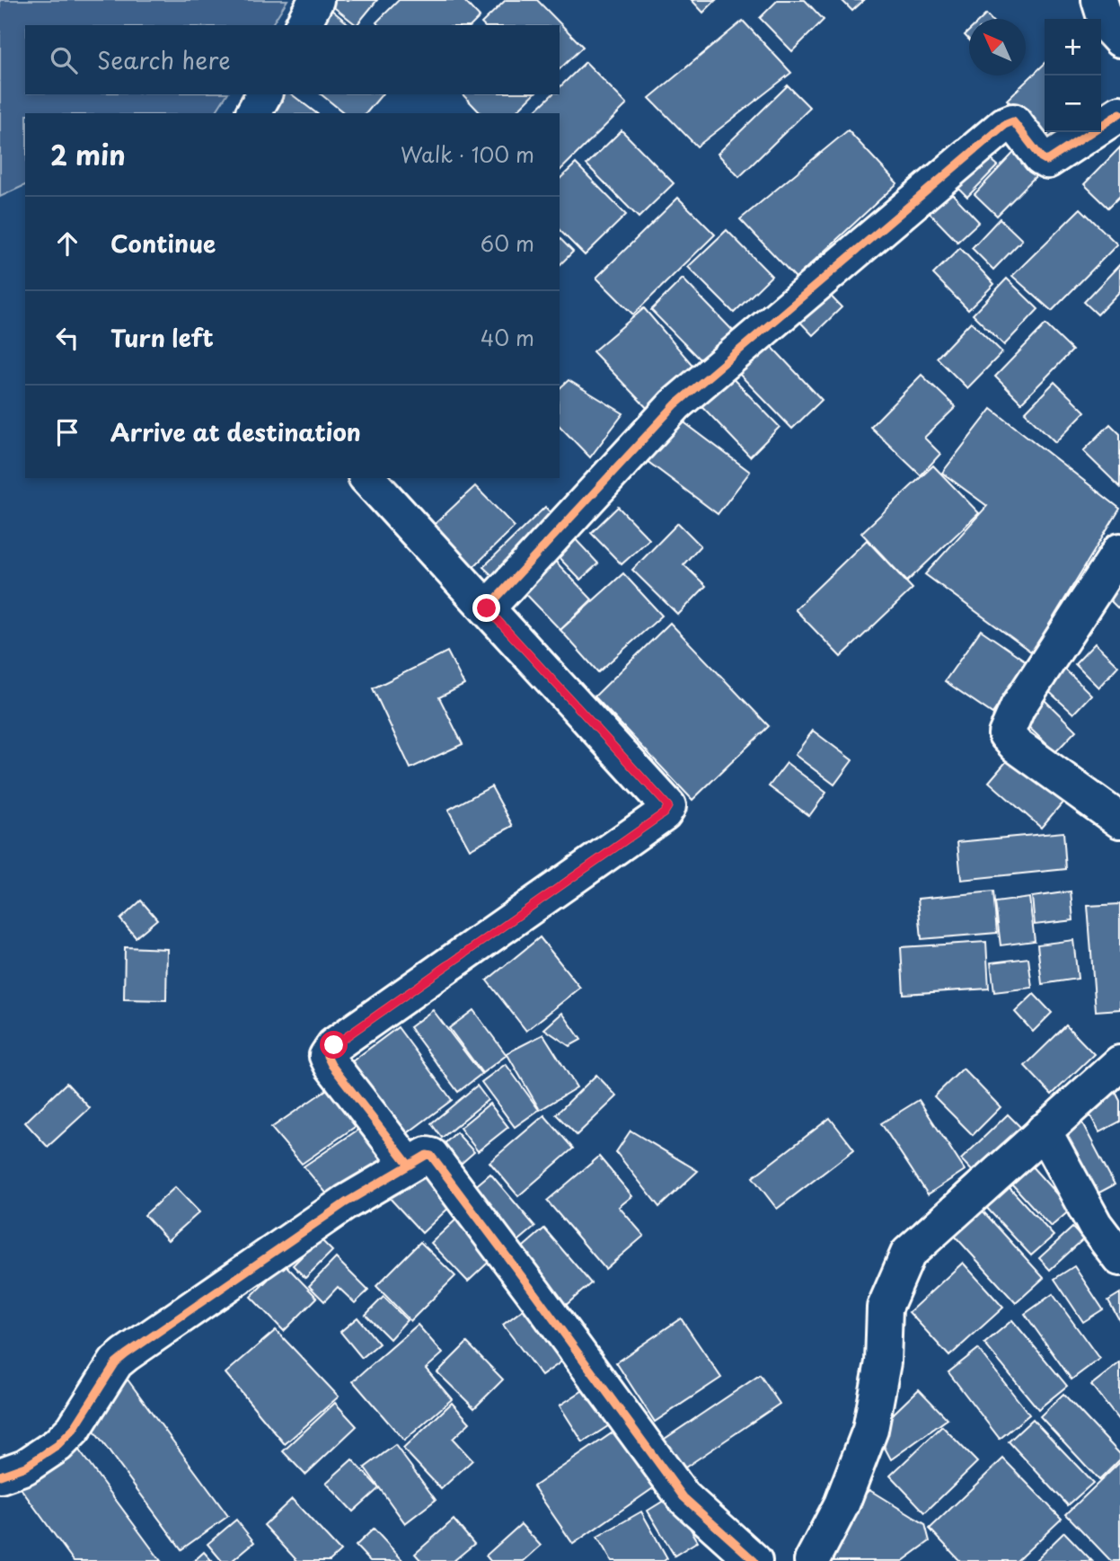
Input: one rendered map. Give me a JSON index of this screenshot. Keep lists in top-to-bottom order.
{
  "north": "top left",
  "page": {
    "map_buttons": ["+", "−"],
    "search": "Search here",
    "heading": ["2 min", "Walk · 100 m"],
    "list": [
      ["Continue", "60 m"],
      ["Turn left", "40 m"],
      "Arrive at destination"
    ]
  }
}
